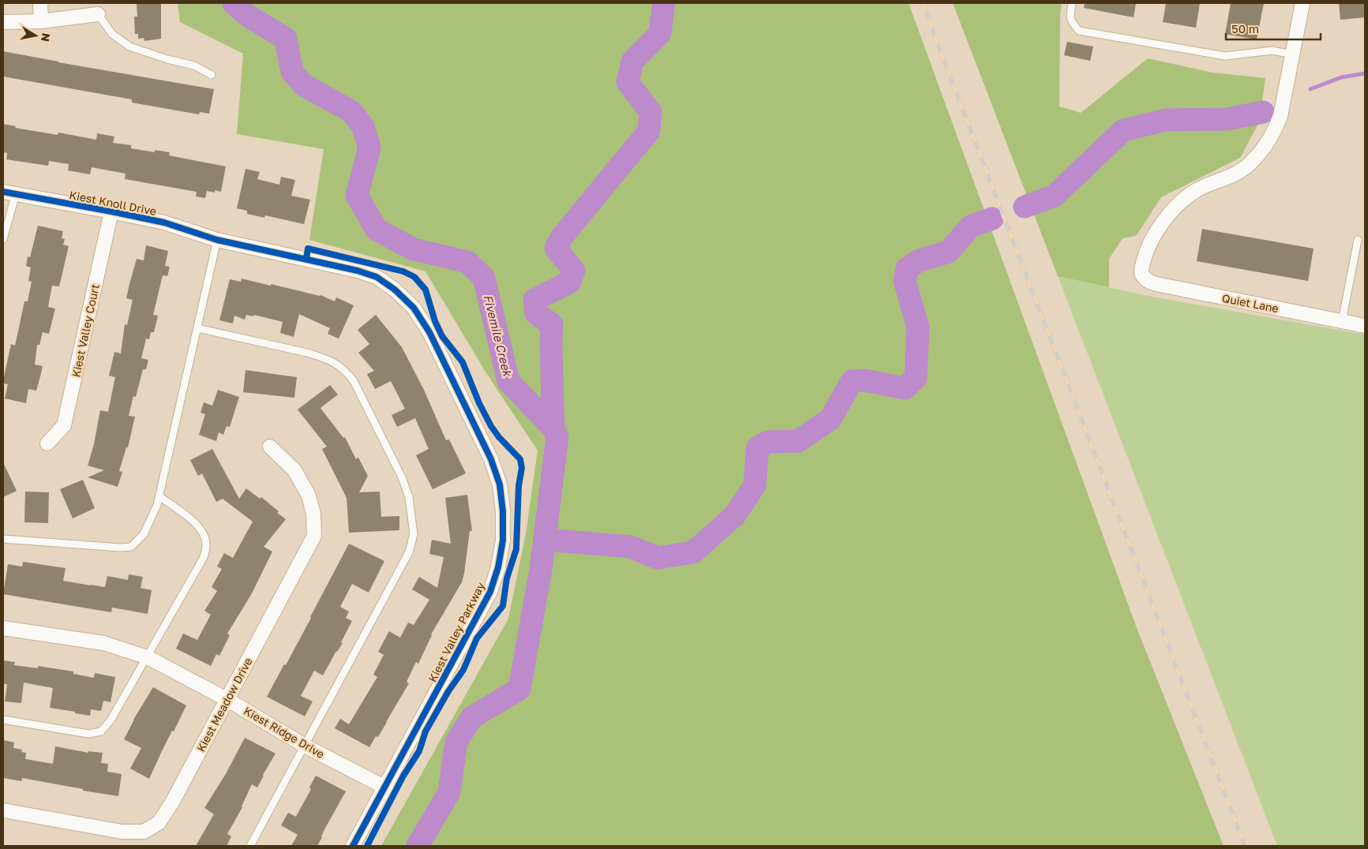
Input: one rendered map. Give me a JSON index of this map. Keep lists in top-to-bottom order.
{
  "streets": {
    "street": [
      "Kiest Knoll Drive",
      "Quiet Lane",
      "Kiest Valley Court",
      "Kiest Valley Parkway",
      "Kiest Meadow Drive",
      "Kiest Ridge Drive"
    ]
  },
  "crossings": [
    ["Kiest Knoll Drive", "Kiest Valley Court"],
    ["Kiest Knoll Drive", "Kiest Valley Parkway"],
    ["Kiest Valley Parkway", "Kiest Ridge Drive"],
    ["Kiest Meadow Drive", "Kiest Ridge Drive"]
  ],
  "water": ["Fivemile Creek"],
  "scale_bar": "50 m",
  "north": "right"
}
